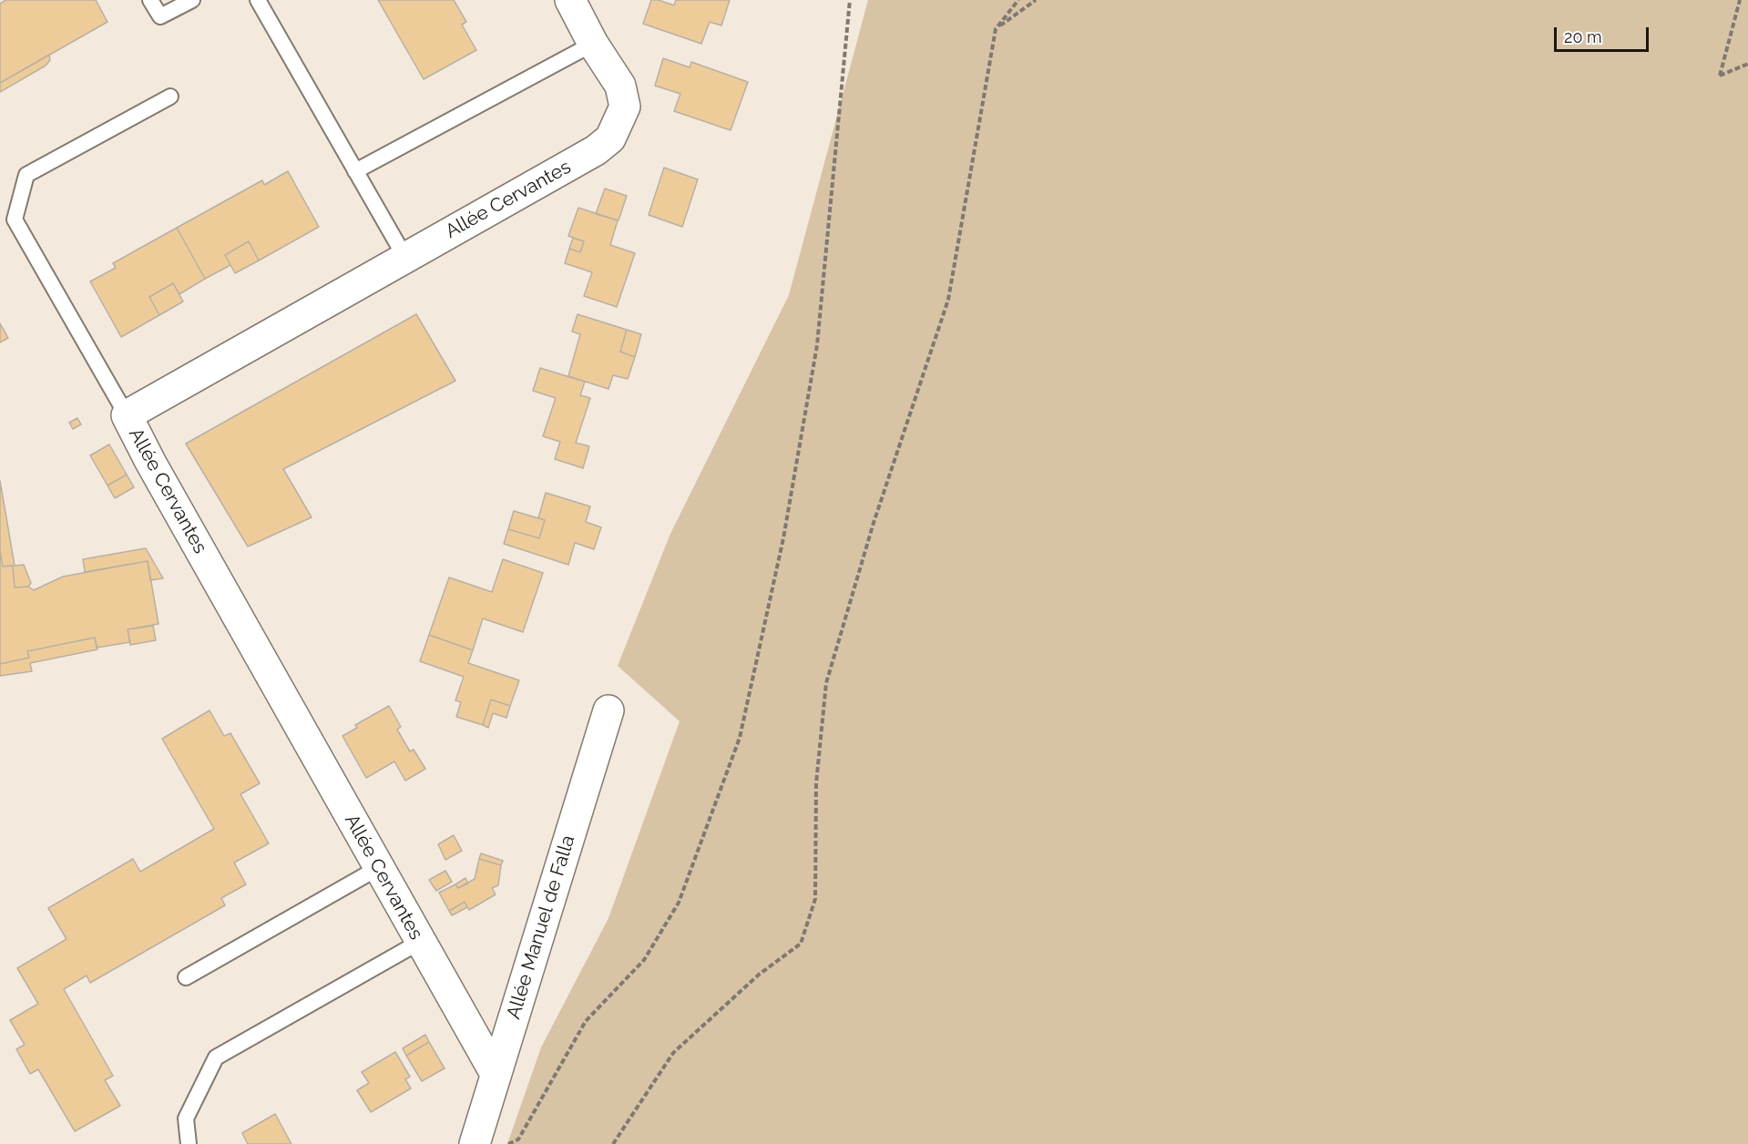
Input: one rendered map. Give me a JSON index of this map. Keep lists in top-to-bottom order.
{
  "streets": {
    "street": ["Allée Cervantes", "Allée Manuel de Falla"]
  },
  "crossings": [
    ["Allée Cervantes", "Allée Manuel de Falla"]
  ],
  "scale_bar": "20 m"
}
